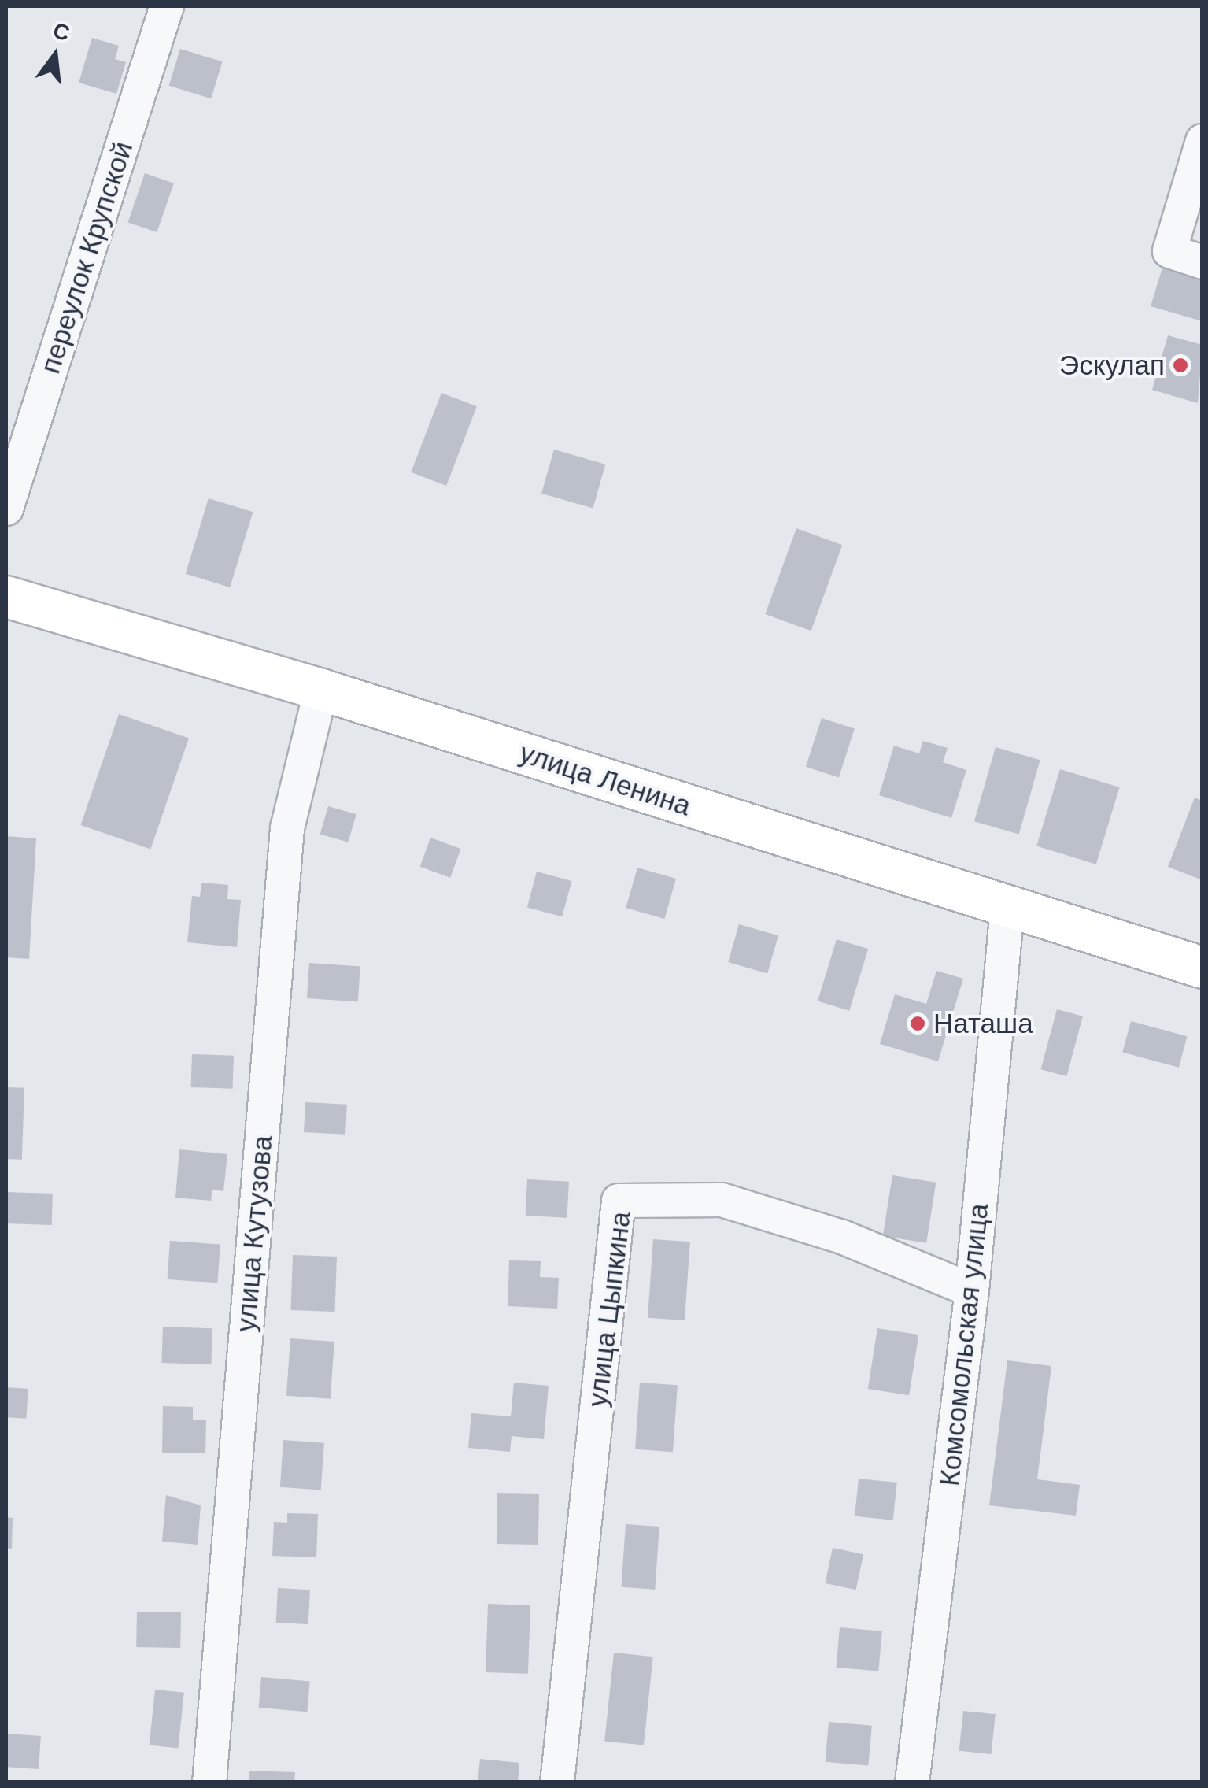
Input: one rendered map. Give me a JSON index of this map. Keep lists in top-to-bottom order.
{
  "streets": {
    "main road": ["улица Ленина"],
    "street": [
      "переулок Крупской",
      "улица Кутузова",
      "улица Цыпкина",
      "Комсомольская улица"
    ]
  },
  "crossings": [
    ["улица Ленина", "улица Кутузова"],
    ["улица Ленина", "Комсомольская улица"],
    ["улица Цыпкина", "Комсомольская улица"]
  ],
  "places": ["Эскулап", "Наташа"],
  "north": "top"
}
